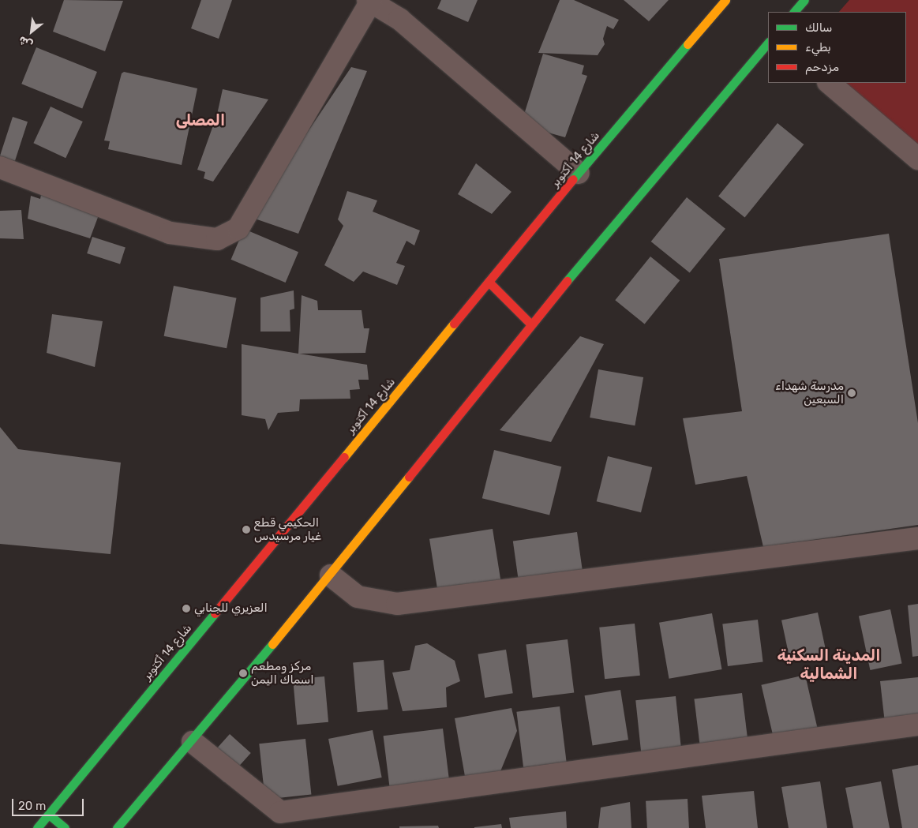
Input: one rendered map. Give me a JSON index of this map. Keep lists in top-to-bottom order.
{
  "streets": {
    "main road": ["شارع 14 أكتوبر"]
  },
  "districts": ["المصلى", "المدينة السكنية الشمالية"],
  "places": [
    "مدرسة شهداء السبعين",
    "الحكيمي قطع غيار مرسيدس",
    "العزيري للجنابي",
    "مركز ومطعم اسماك اليمن"
  ],
  "legend": ["سالك", "بطيء", "مزدحم"],
  "scale_bar": "20 m",
  "north": "bottom left"
}
